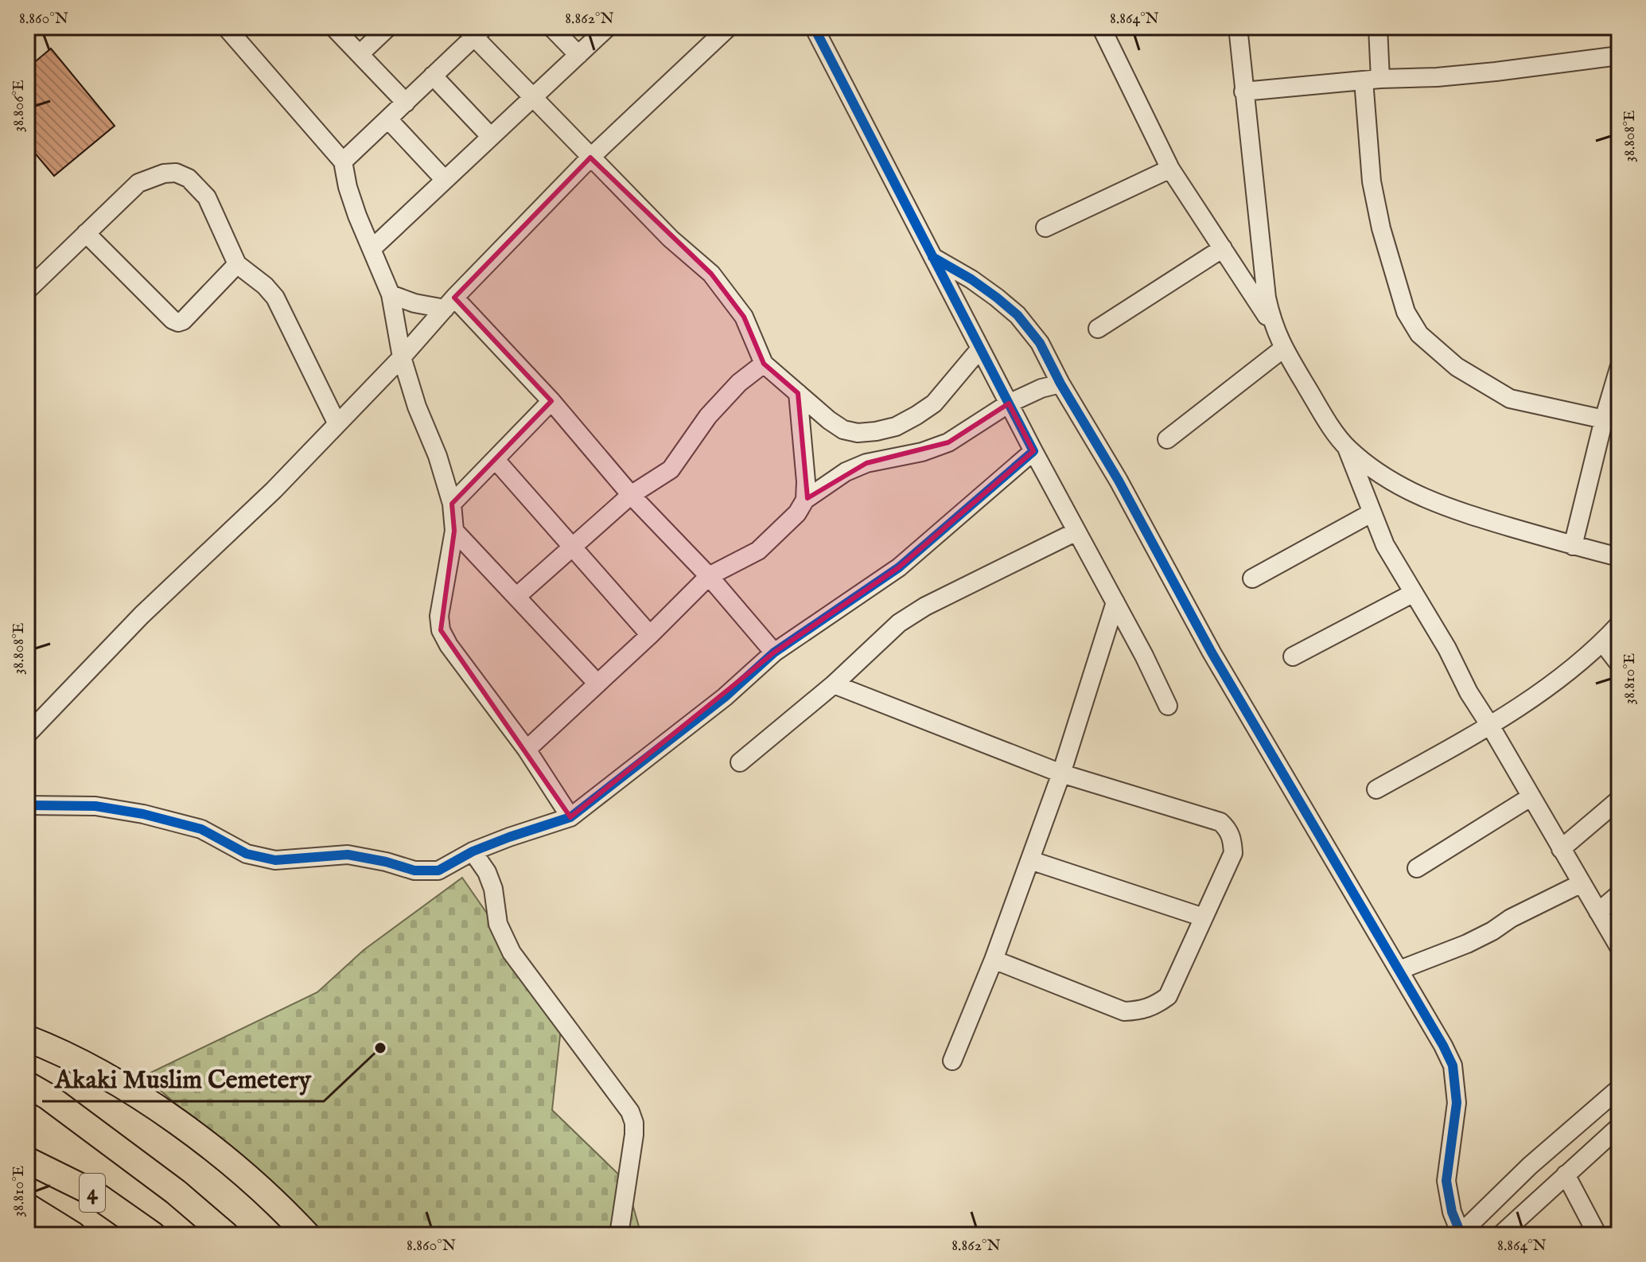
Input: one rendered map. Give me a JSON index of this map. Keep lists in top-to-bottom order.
{
  "streets": {
    "highway": ["4"]
  },
  "places": ["Akaki Muslim Cemetery"],
  "coordinates": [
    "8.860°N",
    "8.862°N",
    "8.864°N",
    "38.806°E",
    "38.808°E",
    "38.810°E"
  ]
}
